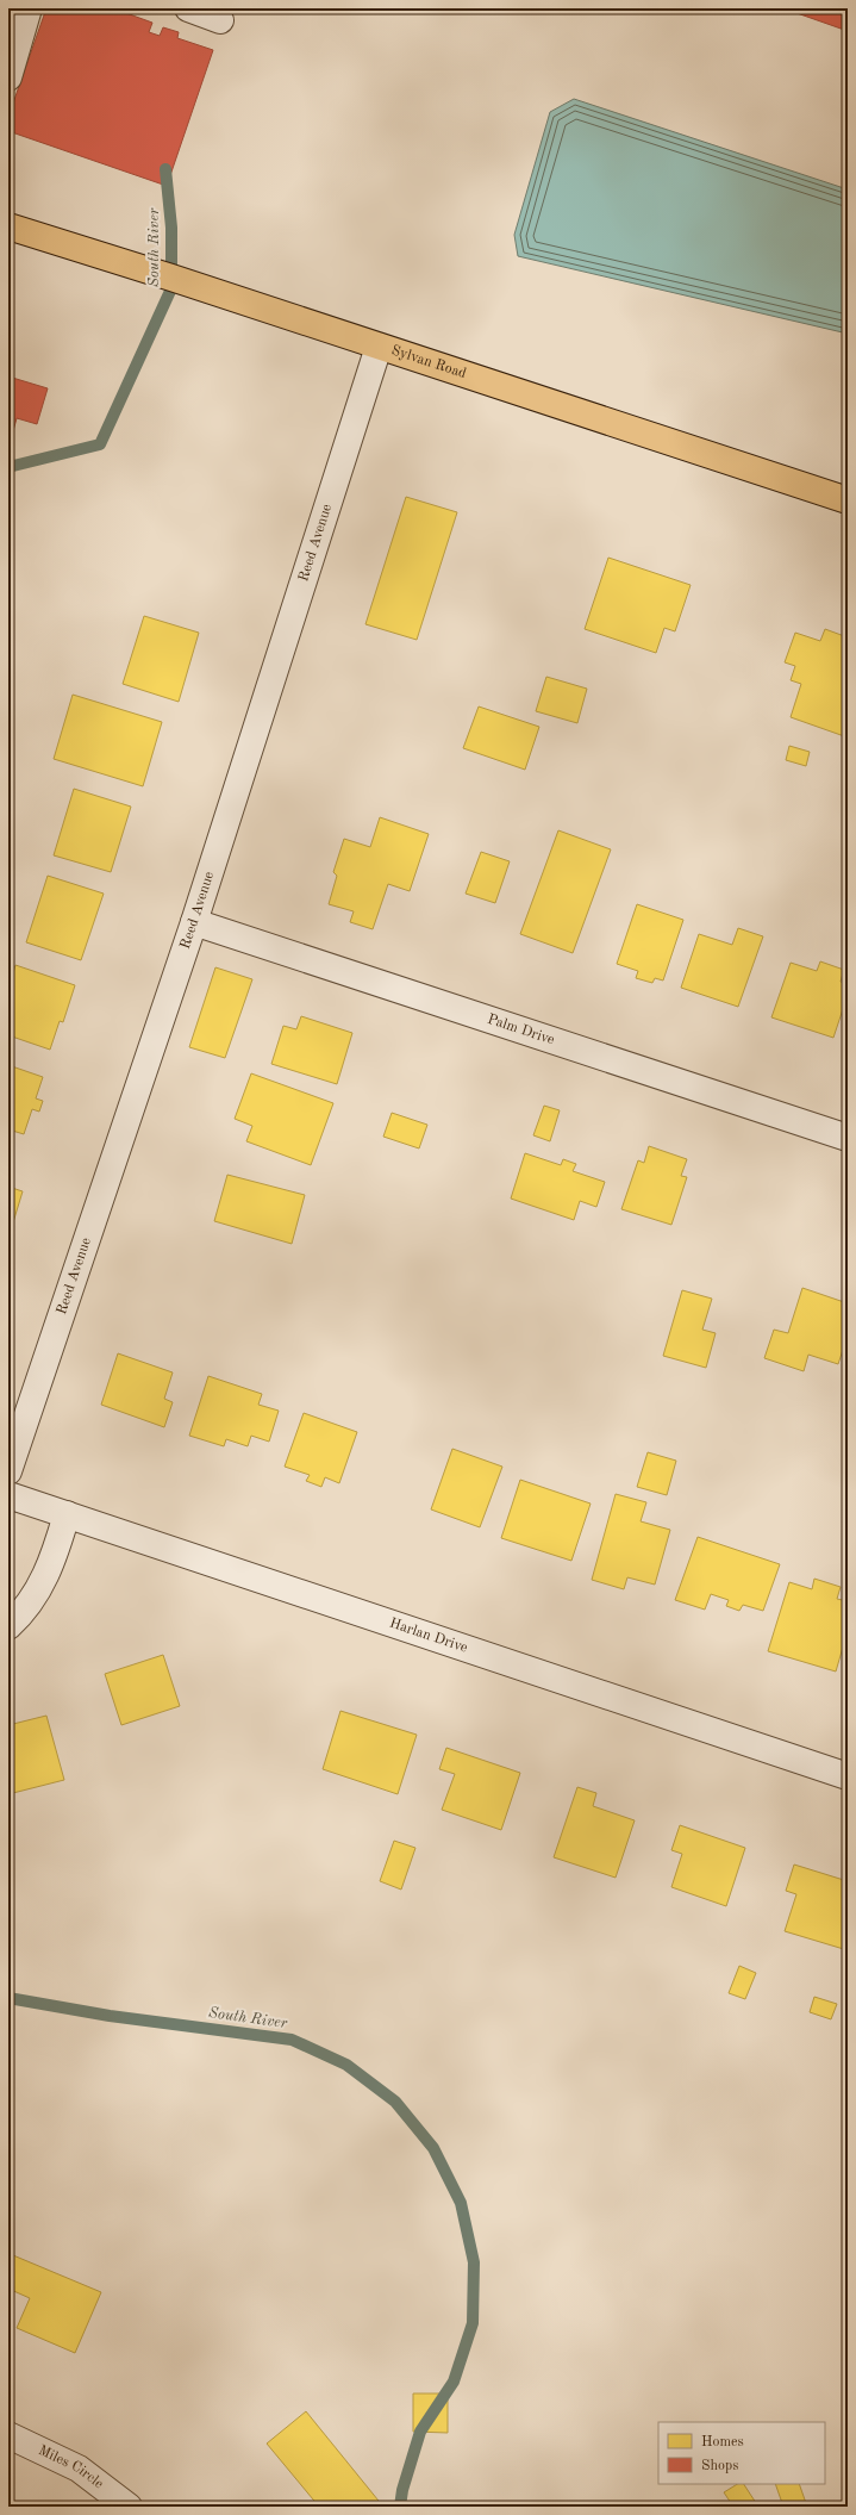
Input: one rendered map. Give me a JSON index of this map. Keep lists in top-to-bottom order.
{
  "streets": {
    "main road": ["Sylvan Road"],
    "street": [
      "Reed Avenue",
      "Palm Drive",
      "Harlan Drive",
      "Miles Circle"
    ]
  },
  "crossings": [
    ["Sylvan Road", "Reed Avenue"],
    ["Reed Avenue", "Palm Drive"]
  ],
  "water": ["South River"],
  "legend": ["Homes", "Shops"]
}
